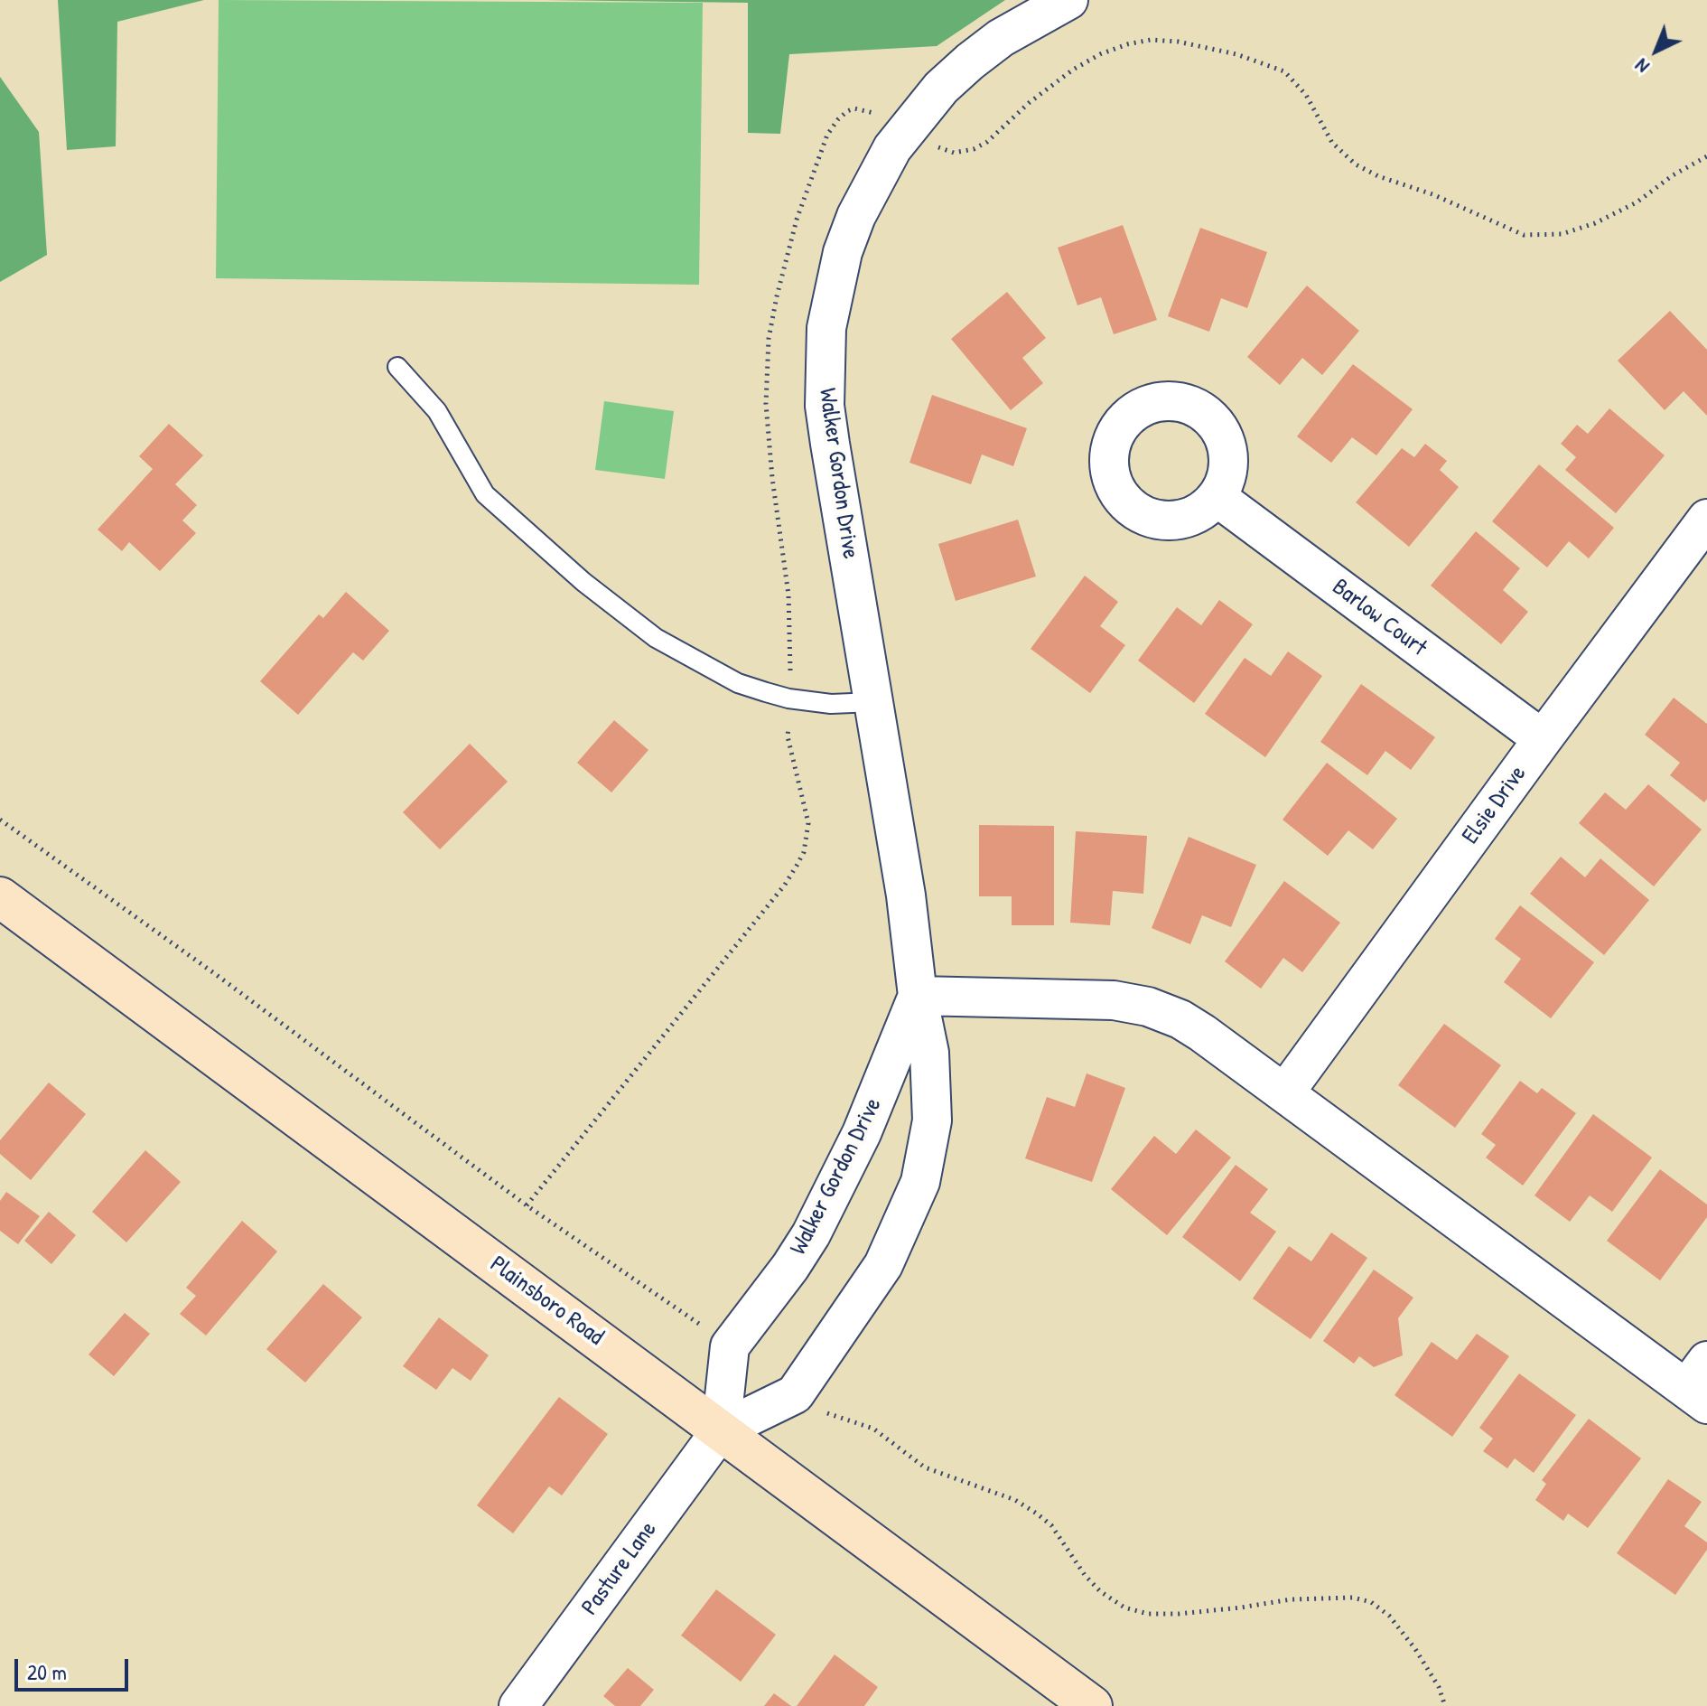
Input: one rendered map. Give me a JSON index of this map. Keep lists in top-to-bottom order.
{
  "streets": {
    "street": [
      "Walker Gordon Drive",
      "Barlow Court",
      "Elsie Drive",
      "Plainsboro Road",
      "Pasture Lane"
    ]
  },
  "crossings": [
    ["Walker Gordon Drive", "Plainsboro Road"],
    ["Walker Gordon Drive", "Pasture Lane"],
    ["Barlow Court", "Elsie Drive"],
    ["Plainsboro Road", "Pasture Lane"]
  ],
  "scale_bar": "20 m",
  "north": "bottom left"
}
